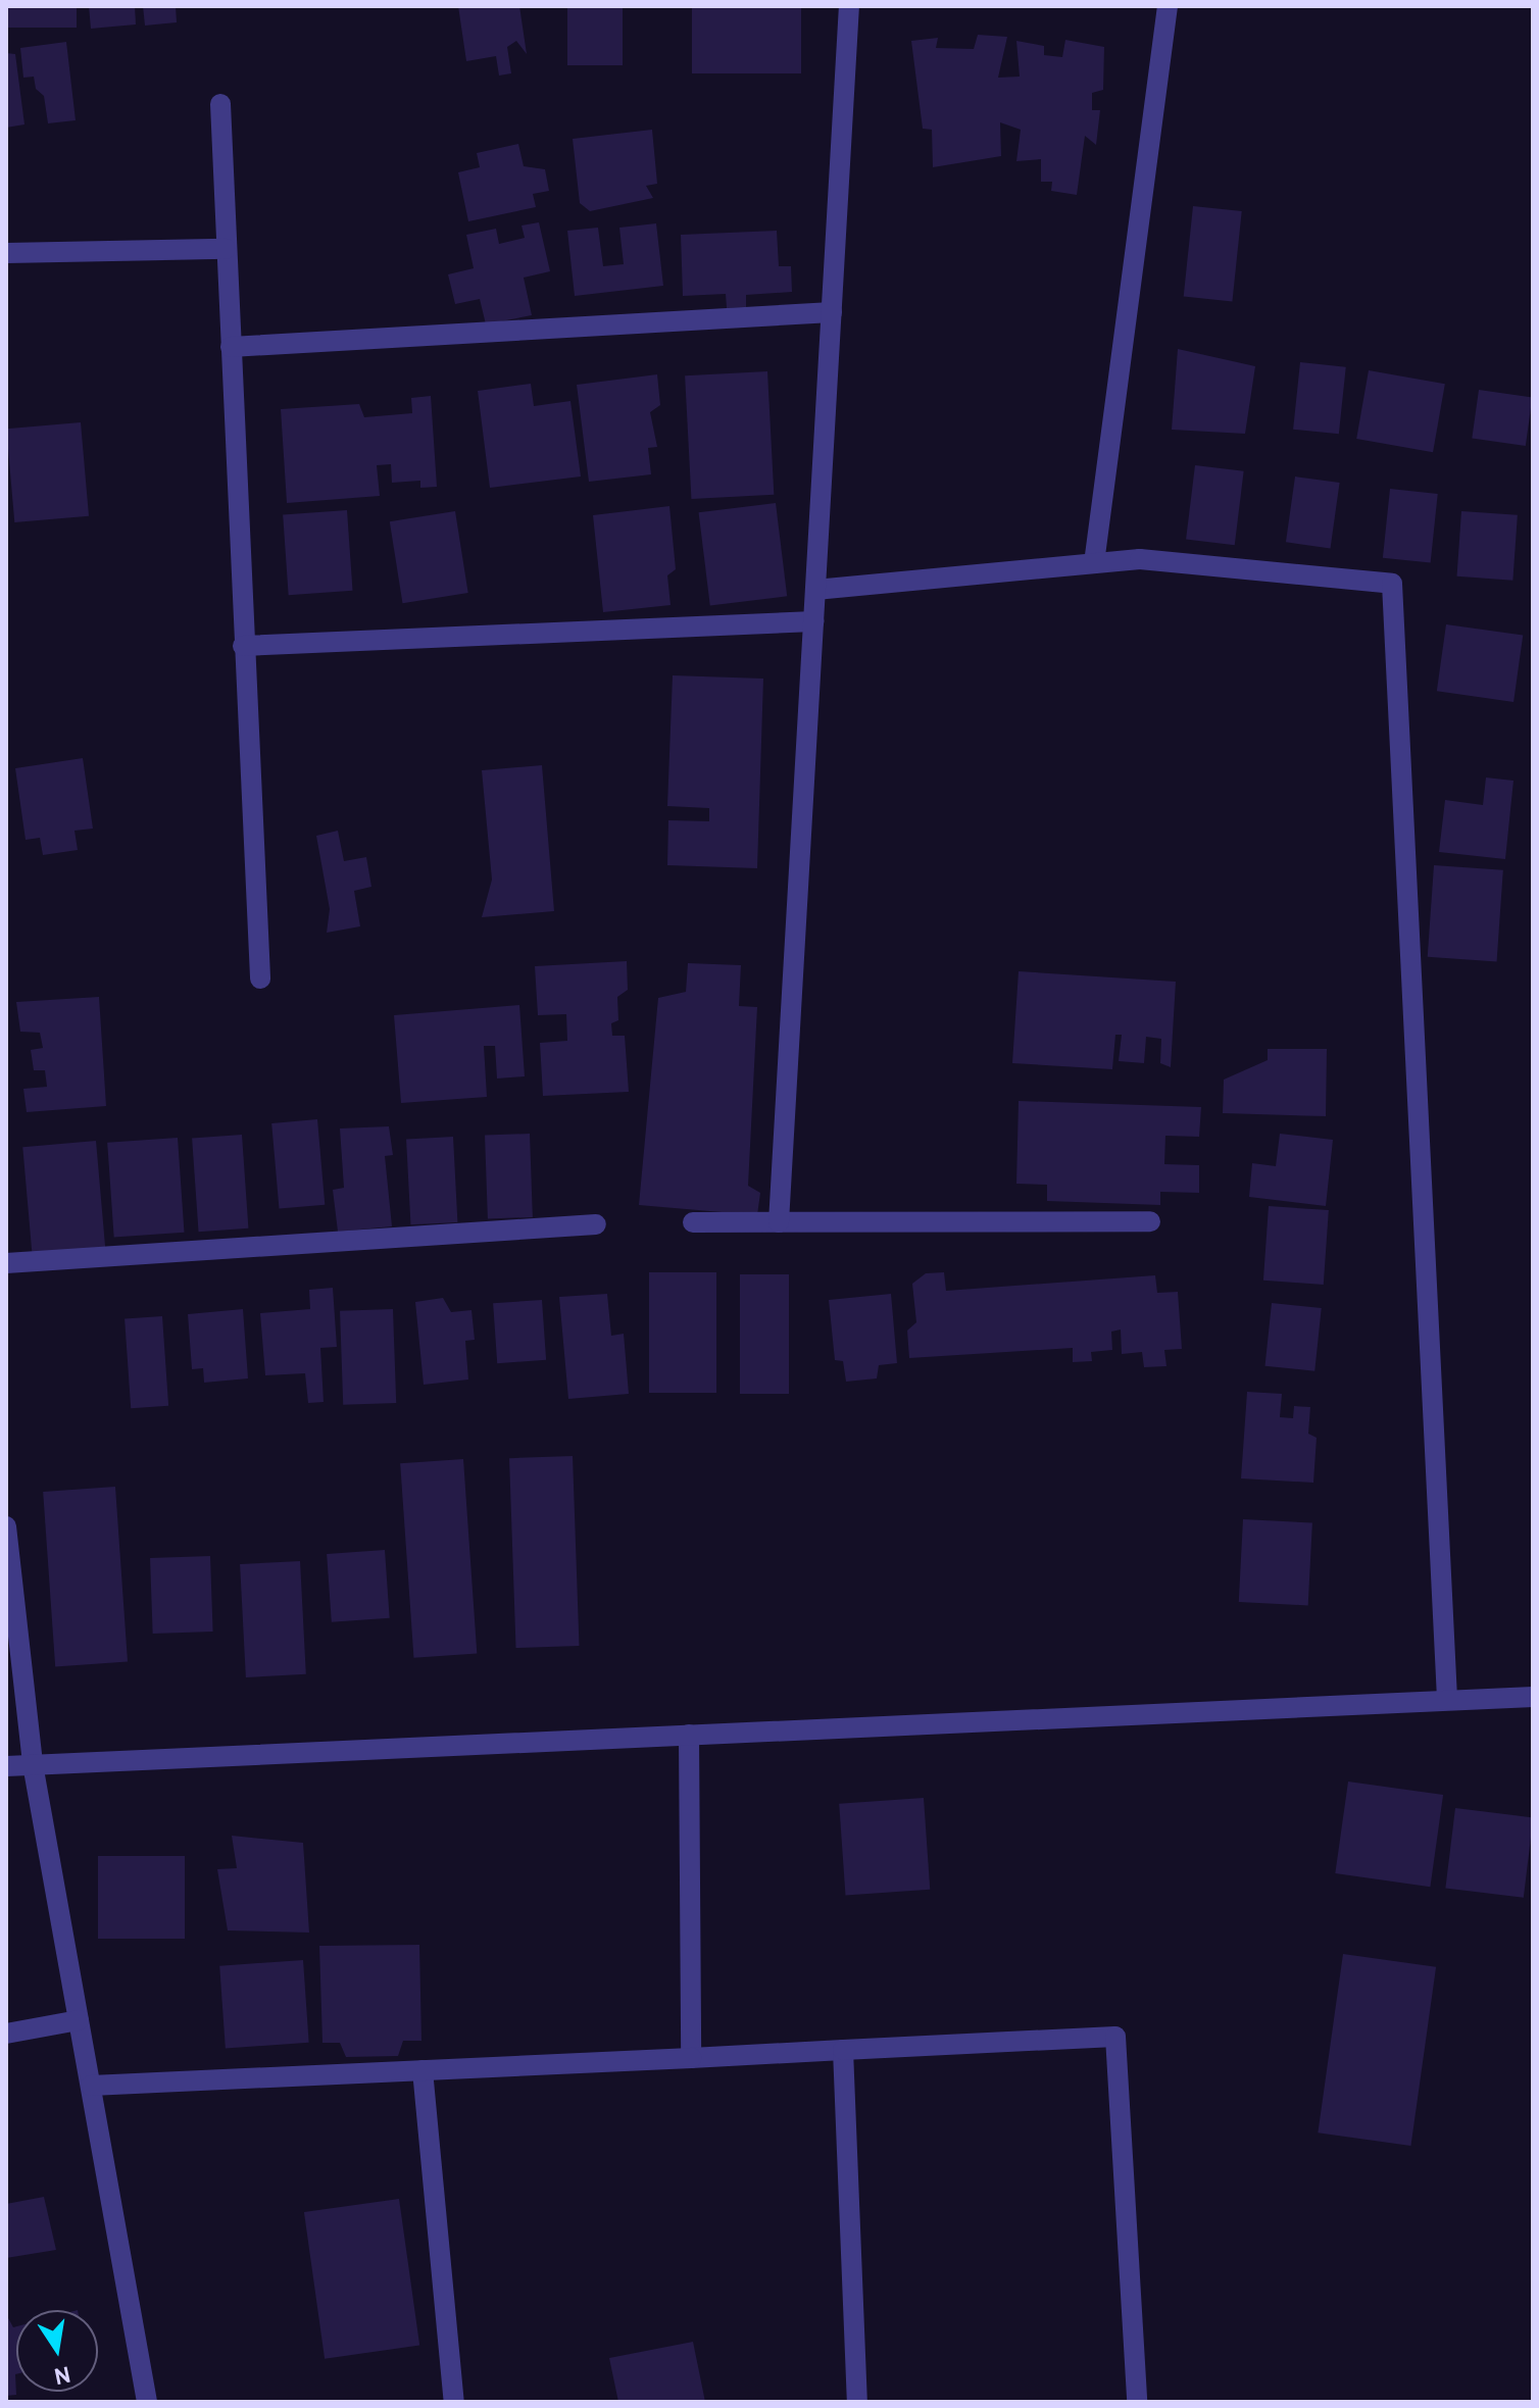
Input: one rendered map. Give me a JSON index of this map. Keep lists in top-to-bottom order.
{
  "north": "bottom"
}
